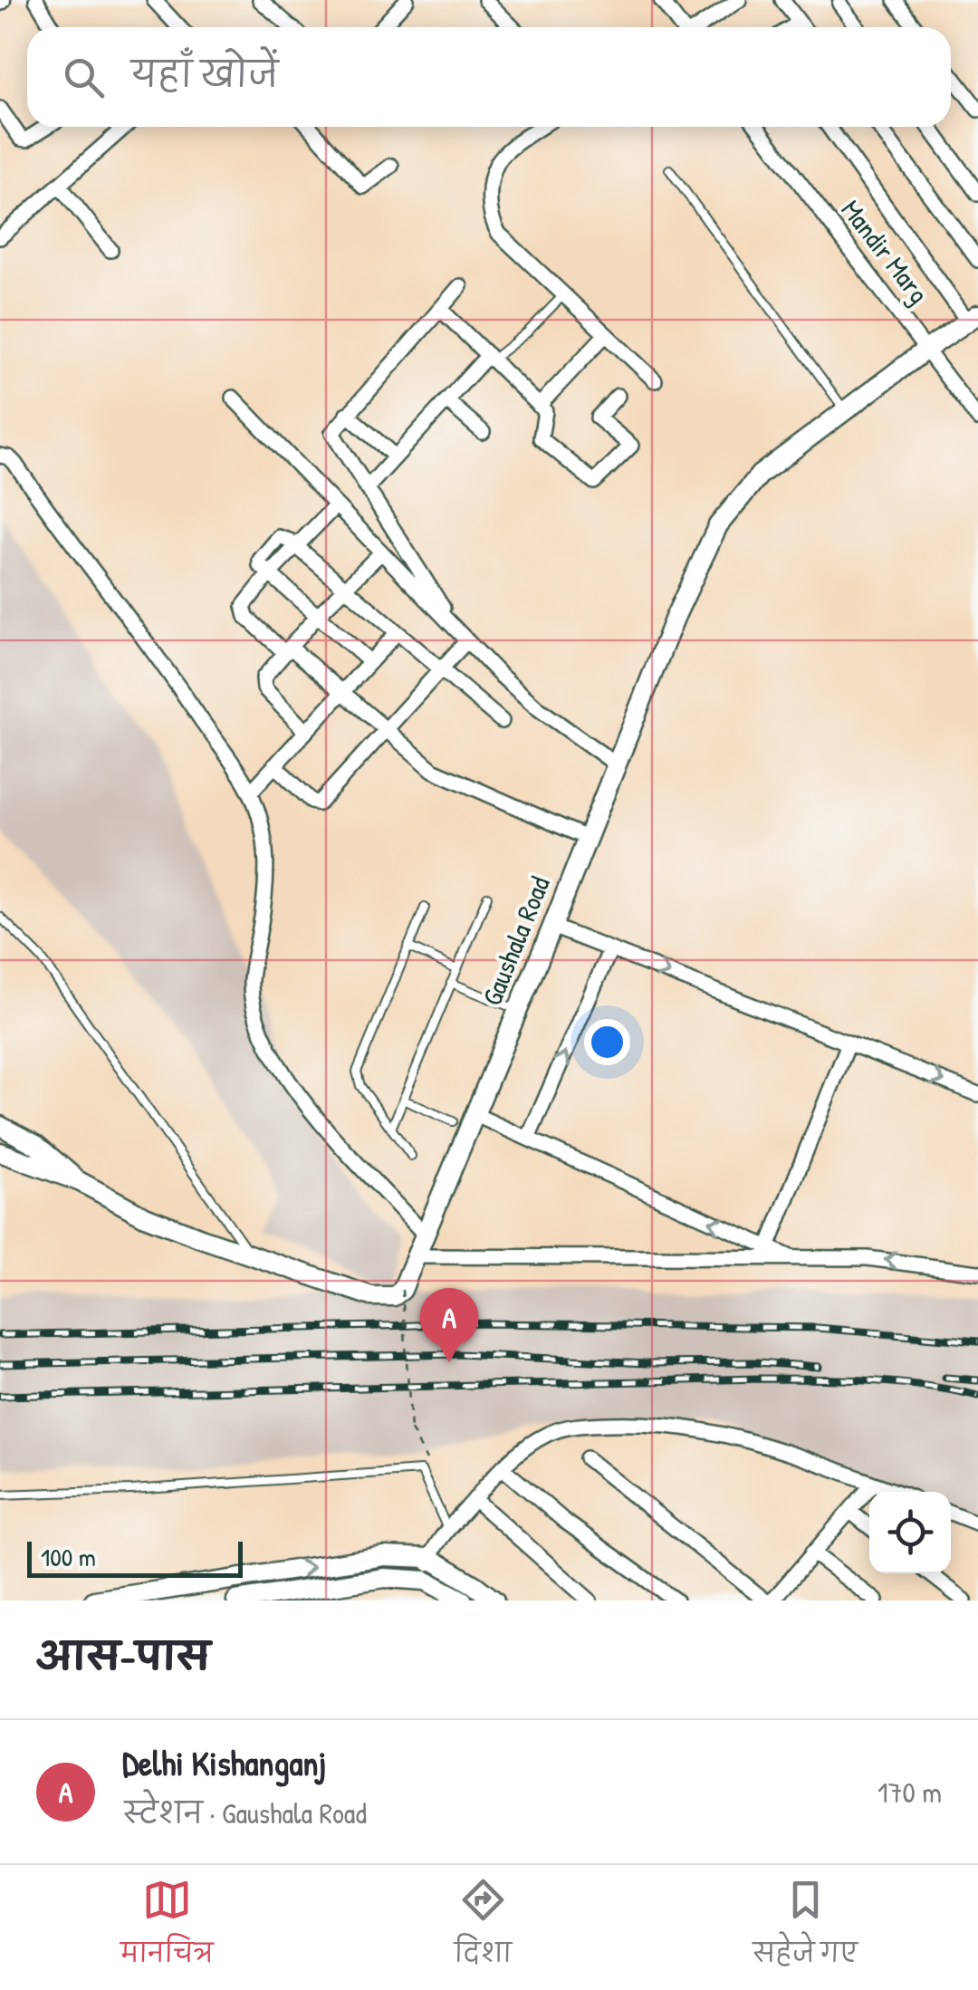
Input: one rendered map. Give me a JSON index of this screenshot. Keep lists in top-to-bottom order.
{
  "streets": {
    "street": ["Mandir Marg", "Gaushala Road"]
  },
  "crossings": [
    ["Mandir Marg", "Gaushala Road"]
  ],
  "scale_bar": "100 m",
  "page": {
    "search": "यहाँ खोजें",
    "pins": "A",
    "scale": "100 m",
    "heading": "आस-पास",
    "list": [
      {
        "mark": "A",
        "name": "Delhi Kishanganj",
        "note": "स्टेशन · Gaushala Road",
        "value": "170 m"
      }
    ],
    "nav": ["मानचित्र", "दिशा", "सहेजे गए"]
  }
}
